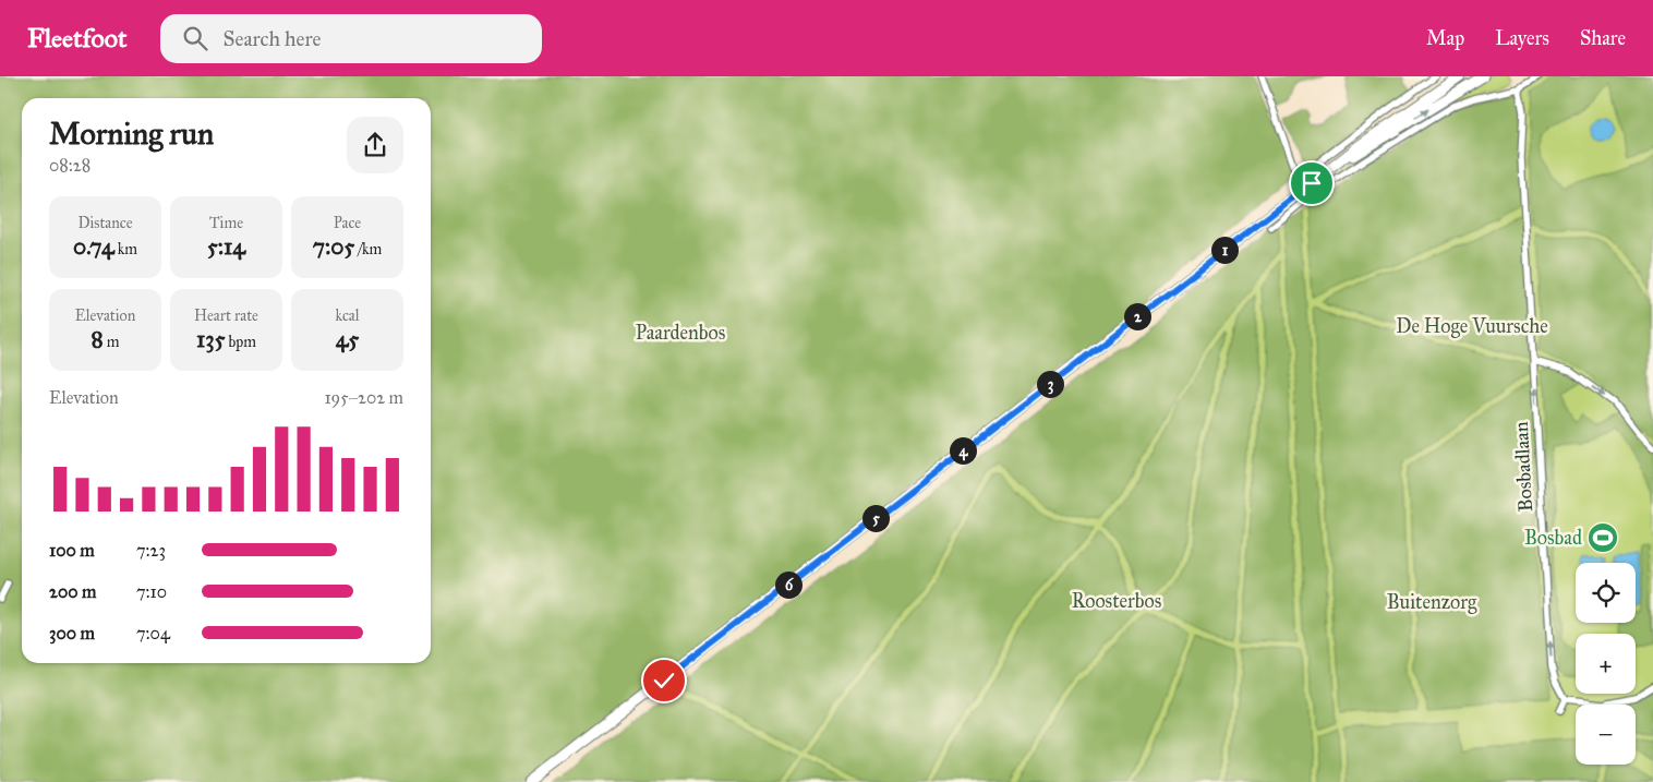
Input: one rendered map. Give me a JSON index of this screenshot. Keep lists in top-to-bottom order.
{
  "streets": {
    "street": ["Bosbadlaan"]
  },
  "one_way": ["Bosbadlaan"],
  "parks": [
    "De Hoge Vuursche",
    "Paardenbos",
    "Roosterbos",
    "Buitenzorg"
  ],
  "places": {
    "sports": ["Bosbad"]
  },
  "page": {
    "header": "Fleetfoot",
    "search": "Search here",
    "nav": ["Map", "Layers", "Share"],
    "heading": ["Morning run", "08:28"],
    "stats": [
      ["Distance", "0.74 km"],
      ["Time", "5:14"],
      ["Pace", "7:05 /km"],
      ["Elevation", "8 m"],
      ["Heart rate", "135 bpm"],
      ["kcal", "45"]
    ],
    "pins": [
      "1",
      "2",
      "3",
      "4",
      "5",
      "6"
    ],
    "chart": ["Elevation", "195–202 m"],
    "list": [
      {
        "name": "100 m",
        "note": "7:23"
      },
      {
        "name": "200 m",
        "note": "7:10"
      },
      {
        "name": "300 m",
        "note": "7:04"
      }
    ],
    "map_buttons": ["+", "−"]
  }
}
